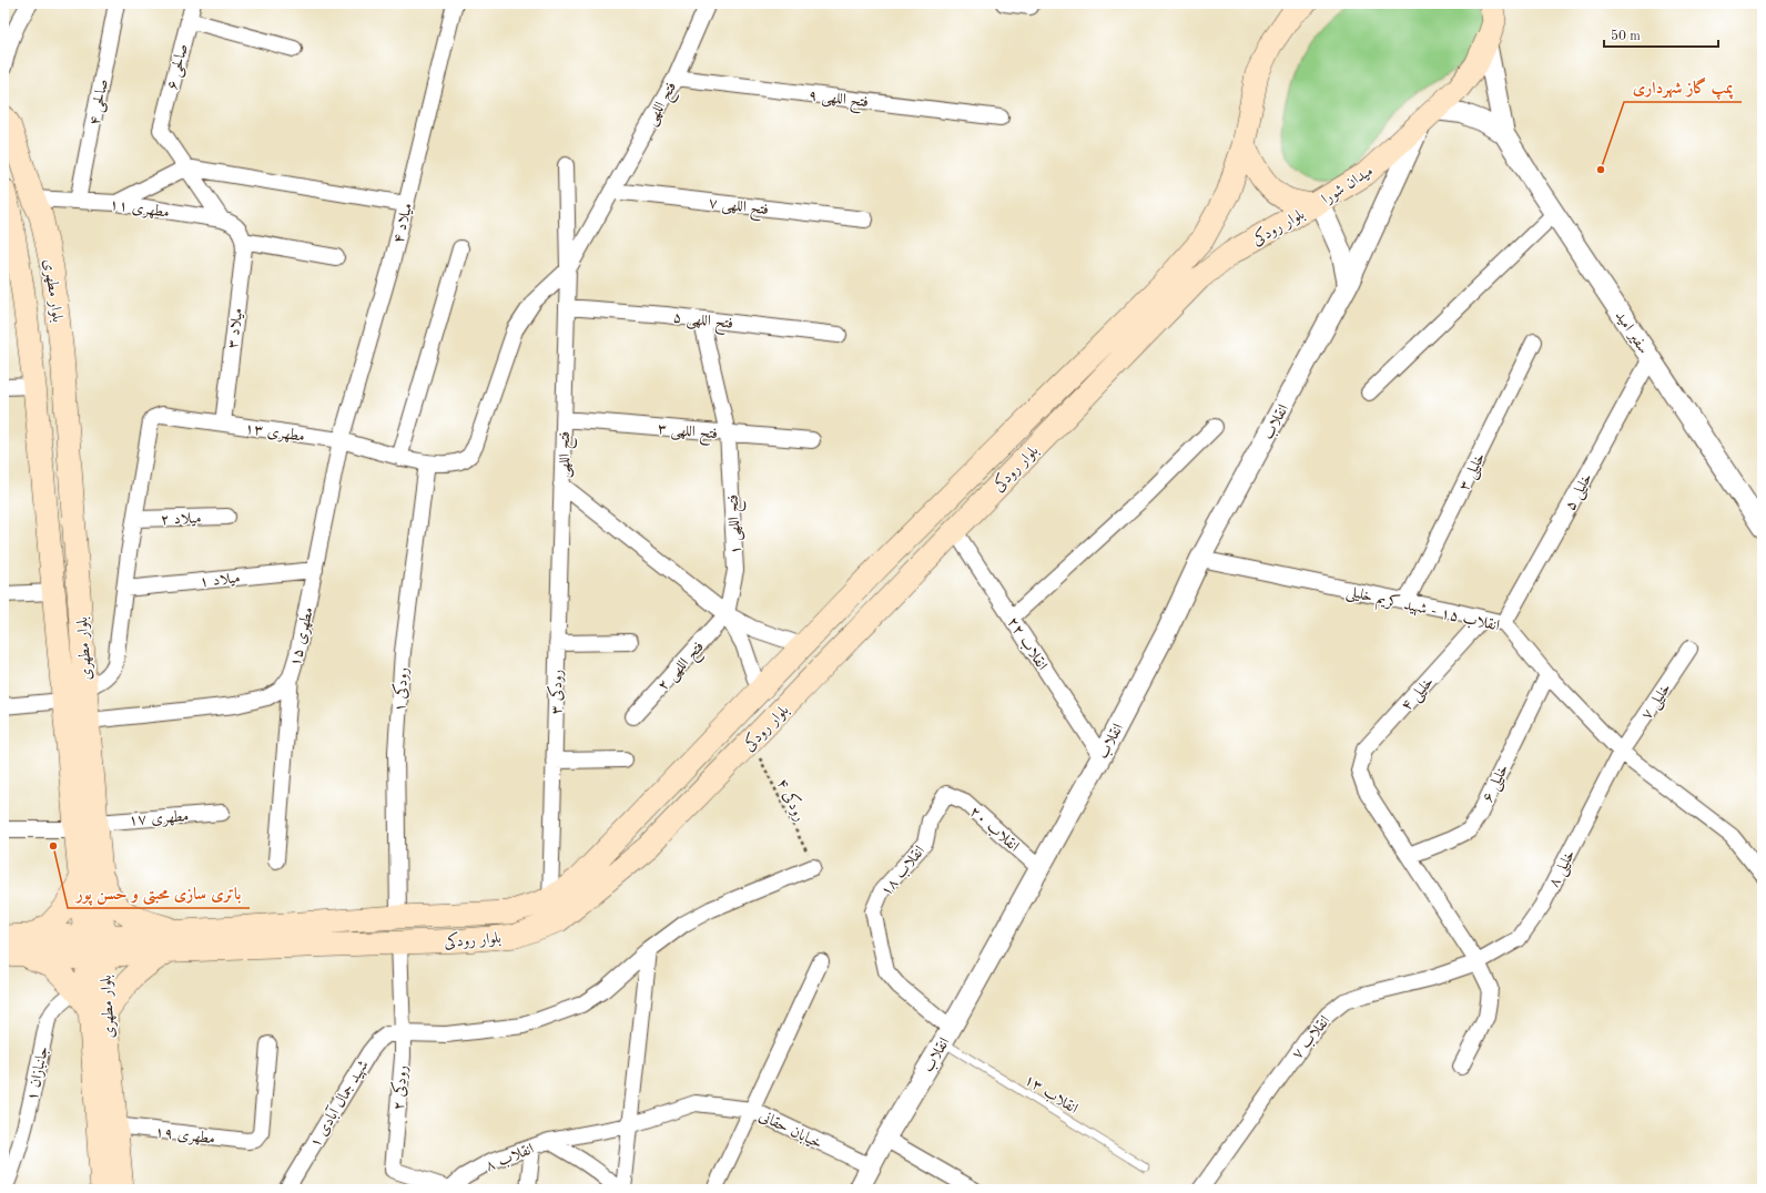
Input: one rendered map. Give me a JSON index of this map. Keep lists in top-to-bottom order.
{
  "streets": {
    "main road": ["میدان شورا", "بلوار رودکی", "بلوار مطهری"],
    "street": [
      "صالحی ۶",
      "فتح اللهی ۹",
      "صالحی ۴",
      "فتح اللهی",
      "فتح اللهی ۷",
      "مطهری ۱۱",
      "میلاد ۴",
      "فتح اللهی ۵",
      "میلاد ۳",
      "سفیر امید",
      "انقلاب",
      "فتح اللهی ۳",
      "مطهری ۱۳",
      "خلیلی ۳",
      "خلیلی ۵",
      "میلاد ۲",
      "فتح اللهی ۱",
      "میلاد ۱",
      "انقلاب ۱۵ - شهید کریم خلیلی",
      "مطهری ۱۵",
      "انقلاب ۲۲",
      "فتح اللهی ۲",
      "رودکی ۱",
      "رودکی ۳",
      "خلیلی ۴",
      "خلیلی ۷",
      "خلیلی ۶",
      "مطهری ۱۷",
      "انقلاب ۲۰",
      "خلیلی ۸",
      "انقلاب ۱۸",
      "انقلاب ۷",
      "جانبازان ۱",
      "رودکی ۲",
      "شهید جمال آبادی ۱",
      "خیابان حقانی",
      "مطهری ۱۹",
      "انقلاب ۸"
    ],
    "lane": ["انقلاب ۱۳"],
    "path": ["رودکی ۴"]
  },
  "crossings": [
    ["فتح اللهی ۹", "فتح اللهی"],
    ["صالحی ۴", "مطهری ۱۱"],
    ["فتح اللهی", "فتح اللهی ۷"],
    ["فتح اللهی", "فتح اللهی ۵"],
    ["فتح اللهی", "فتح اللهی ۳"],
    ["فتح اللهی", "مطهری ۱۳"],
    ["فتح اللهی", "فتح اللهی ۱"],
    ["فتح اللهی", "فتح اللهی ۲"],
    ["فتح اللهی", "رودکی ۳"],
    ["میدان شورا", "بلوار رودکی"],
    ["میدان شورا", "سفیر امید"],
    ["میدان شورا", "انقلاب"],
    ["مطهری ۱۱", "بلوار مطهری"],
    ["مطهری ۱۱", "میلاد ۳"],
    ["میلاد ۴", "مطهری ۱۳"],
    ["میلاد ۴", "مطهری ۱۵"],
    ["بلوار رودکی", "بلوار مطهری"],
    ["بلوار رودکی", "انقلاب ۲۲"],
    ["بلوار رودکی", "رودکی ۱"],
    ["بلوار رودکی", "رودکی ۳"],
    ["بلوار رودکی", "رودکی ۴"],
    ["بلوار رودکی", "رودکی ۲"],
    ["بلوار مطهری", "مطهری ۱۳"],
    ["بلوار مطهری", "مطهری ۱۵"],
    ["بلوار مطهری", "مطهری ۱۷"],
    ["بلوار مطهری", "جانبازان ۱"],
    ["بلوار مطهری", "مطهری ۱۹"],
    ["فتح اللهی ۵", "فتح اللهی ۱"],
    ["میلاد ۳", "مطهری ۱۳"],
    ["سفیر امید", "انقلاب"],
    ["سفیر امید", "خلیلی ۵"],
    ["انقلاب", "انقلاب ۱۵ - شهید کریم خلیلی"],
    ["انقلاب", "انقلاب ۲۲"],
    ["انقلاب", "انقلاب ۲۰"],
    ["انقلاب", "انقلاب ۱۸"],
    ["انقلاب", "انقلاب ۱۳"],
    ["انقلاب", "خیابان حقانی"],
    ["فتح اللهی ۳", "فتح اللهی ۱"],
    ["مطهری ۱۳", "میلاد ۲"],
    ["مطهری ۱۳", "میلاد ۱"],
    ["مطهری ۱۳", "مطهری ۱۵"],
    ["مطهری ۱۳", "رودکی ۱"],
    ["خلیلی ۳", "انقلاب ۱۵ - شهید کریم خلیلی"],
    ["خلیلی ۵", "انقلاب ۱۵ - شهید کریم خلیلی"],
    ["فتح اللهی ۱", "فتح اللهی ۲"],
    ["میلاد ۱", "مطهری ۱۵"],
    ["انقلاب ۱۵ - شهید کریم خلیلی", "خلیلی ۴"],
    ["انقلاب ۱۵ - شهید کریم خلیلی", "خلیلی ۷"],
    ["انقلاب ۱۵ - شهید کریم خلیلی", "خلیلی ۶"],
    ["انقلاب ۱۵ - شهید کریم خلیلی", "خلیلی ۸"],
    ["خلیلی ۴", "خلیلی ۶"],
    ["خلیلی ۷", "خلیلی ۸"],
    ["رودکی ۴", "شهید جمال آبادی ۱"],
    ["انقلاب ۲۰", "انقلاب ۱۸"],
    ["خلیلی ۸", "انقلاب ۷"],
    ["انقلاب ۱۸", "انقلاب ۱۳"],
    ["رودکی ۲", "شهید جمال آبادی ۱"],
    ["رودکی ۲", "انقلاب ۸"],
    ["خیابان حقانی", "انقلاب ۸"]
  ],
  "places": ["پمپ گاز شهرداری", "باتری سازی محبتی و حسن پور"],
  "scale_bar": "50 m"
}
